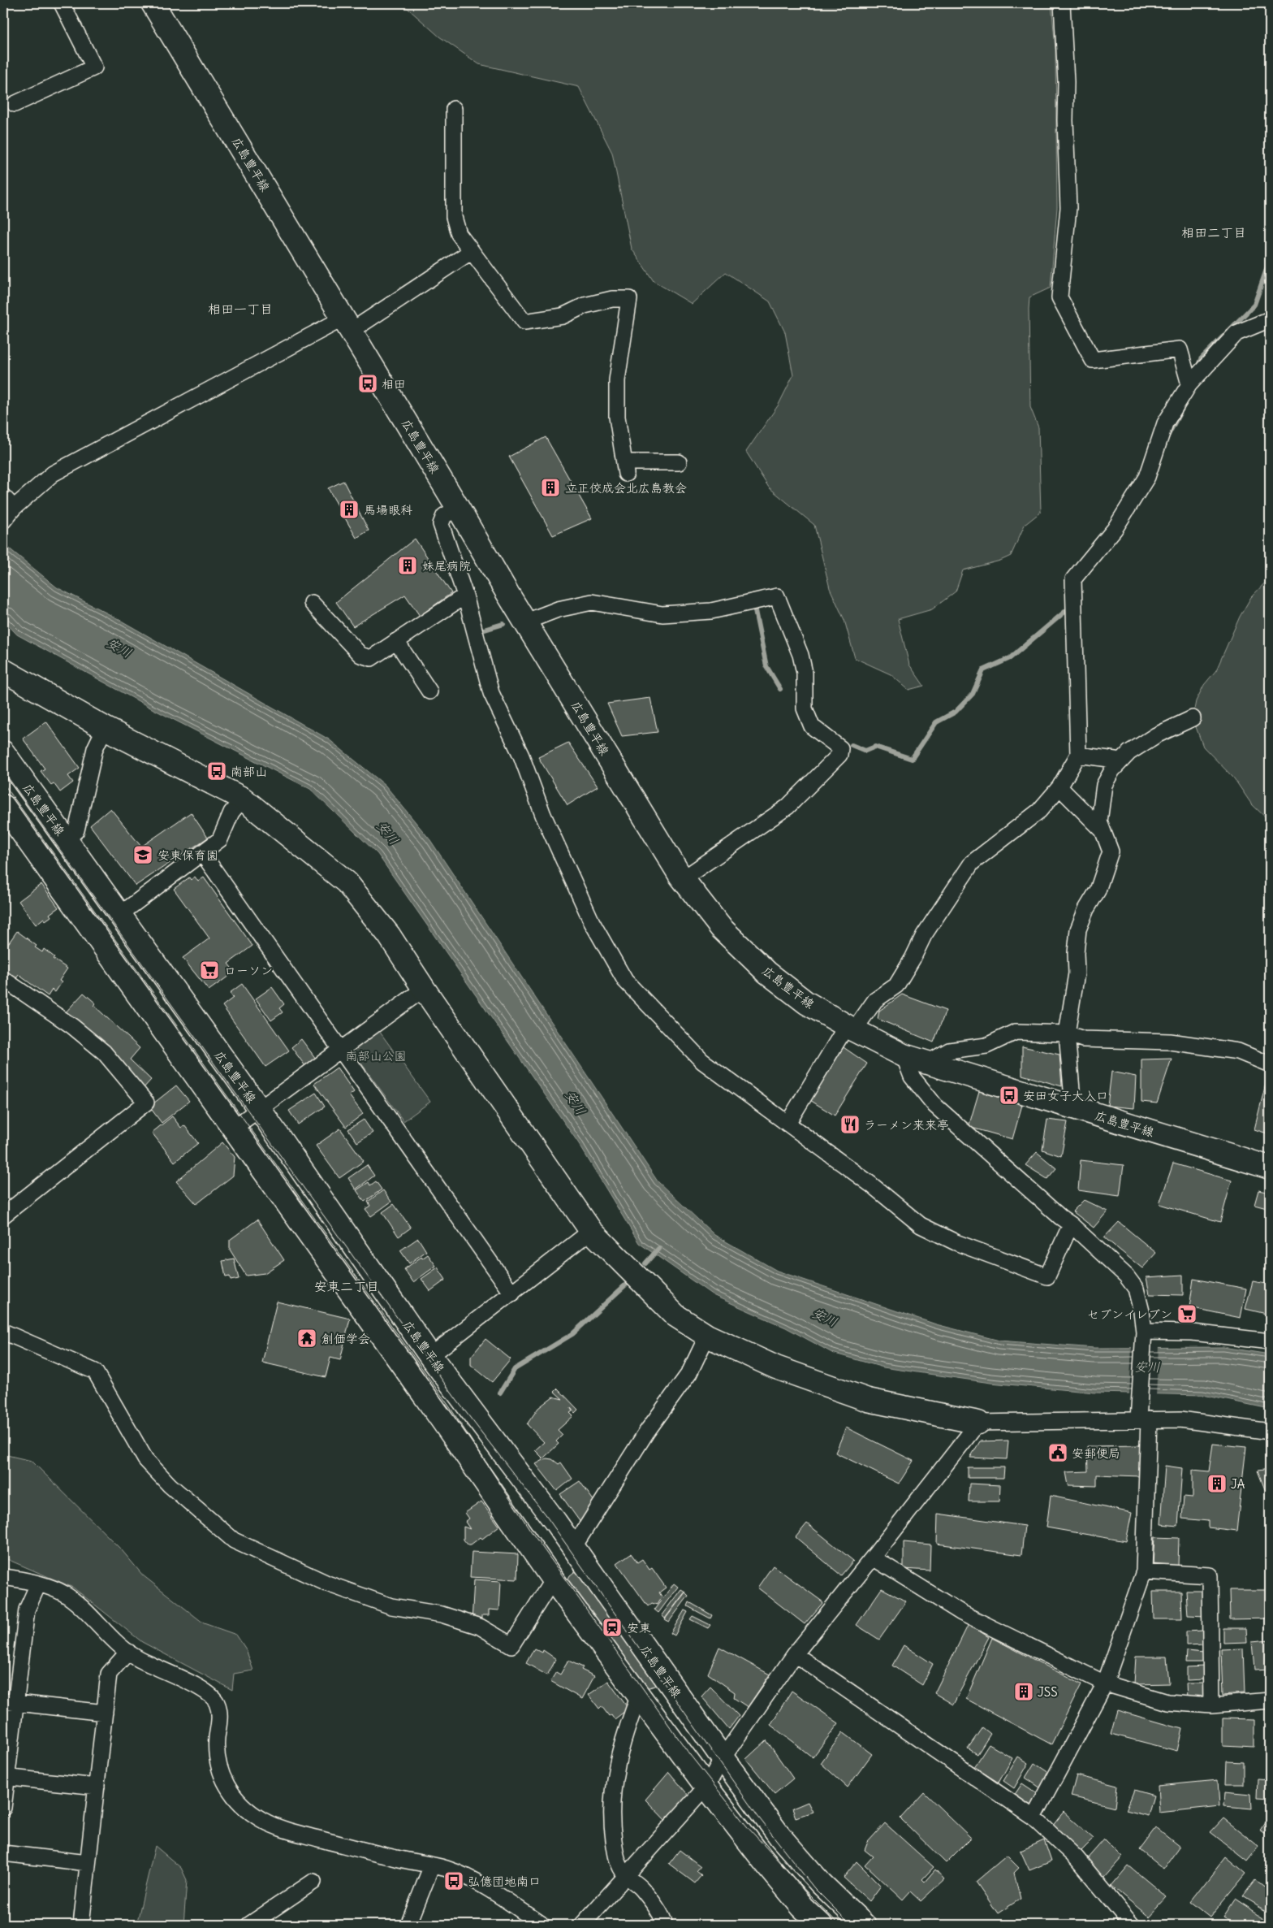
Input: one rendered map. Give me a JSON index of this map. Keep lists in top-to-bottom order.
{
  "streets": {
    "main road": ["広島豊平線"]
  },
  "districts": ["相田二丁目", "相田一丁目", "安東二丁目"],
  "water": ["安川"],
  "parks": ["南部山公園"],
  "places": {
    "bus stop": [
      "相田",
      "南部山",
      "安田女子大入口",
      "弘億団地南口"
    ],
    "building": [
      "立正佼成会北広島教会",
      "馬場眼科",
      "妹尾病院",
      "JA",
      "JSS"
    ],
    "school or university": ["安東保育園"],
    "supermarket": ["ローソン", "セブンイレブン"],
    "restaurant": ["ラーメン来来亭"],
    "temple": ["創価学会"],
    "public building": ["安郵便局"],
    "station": ["安東"]
  }
}
